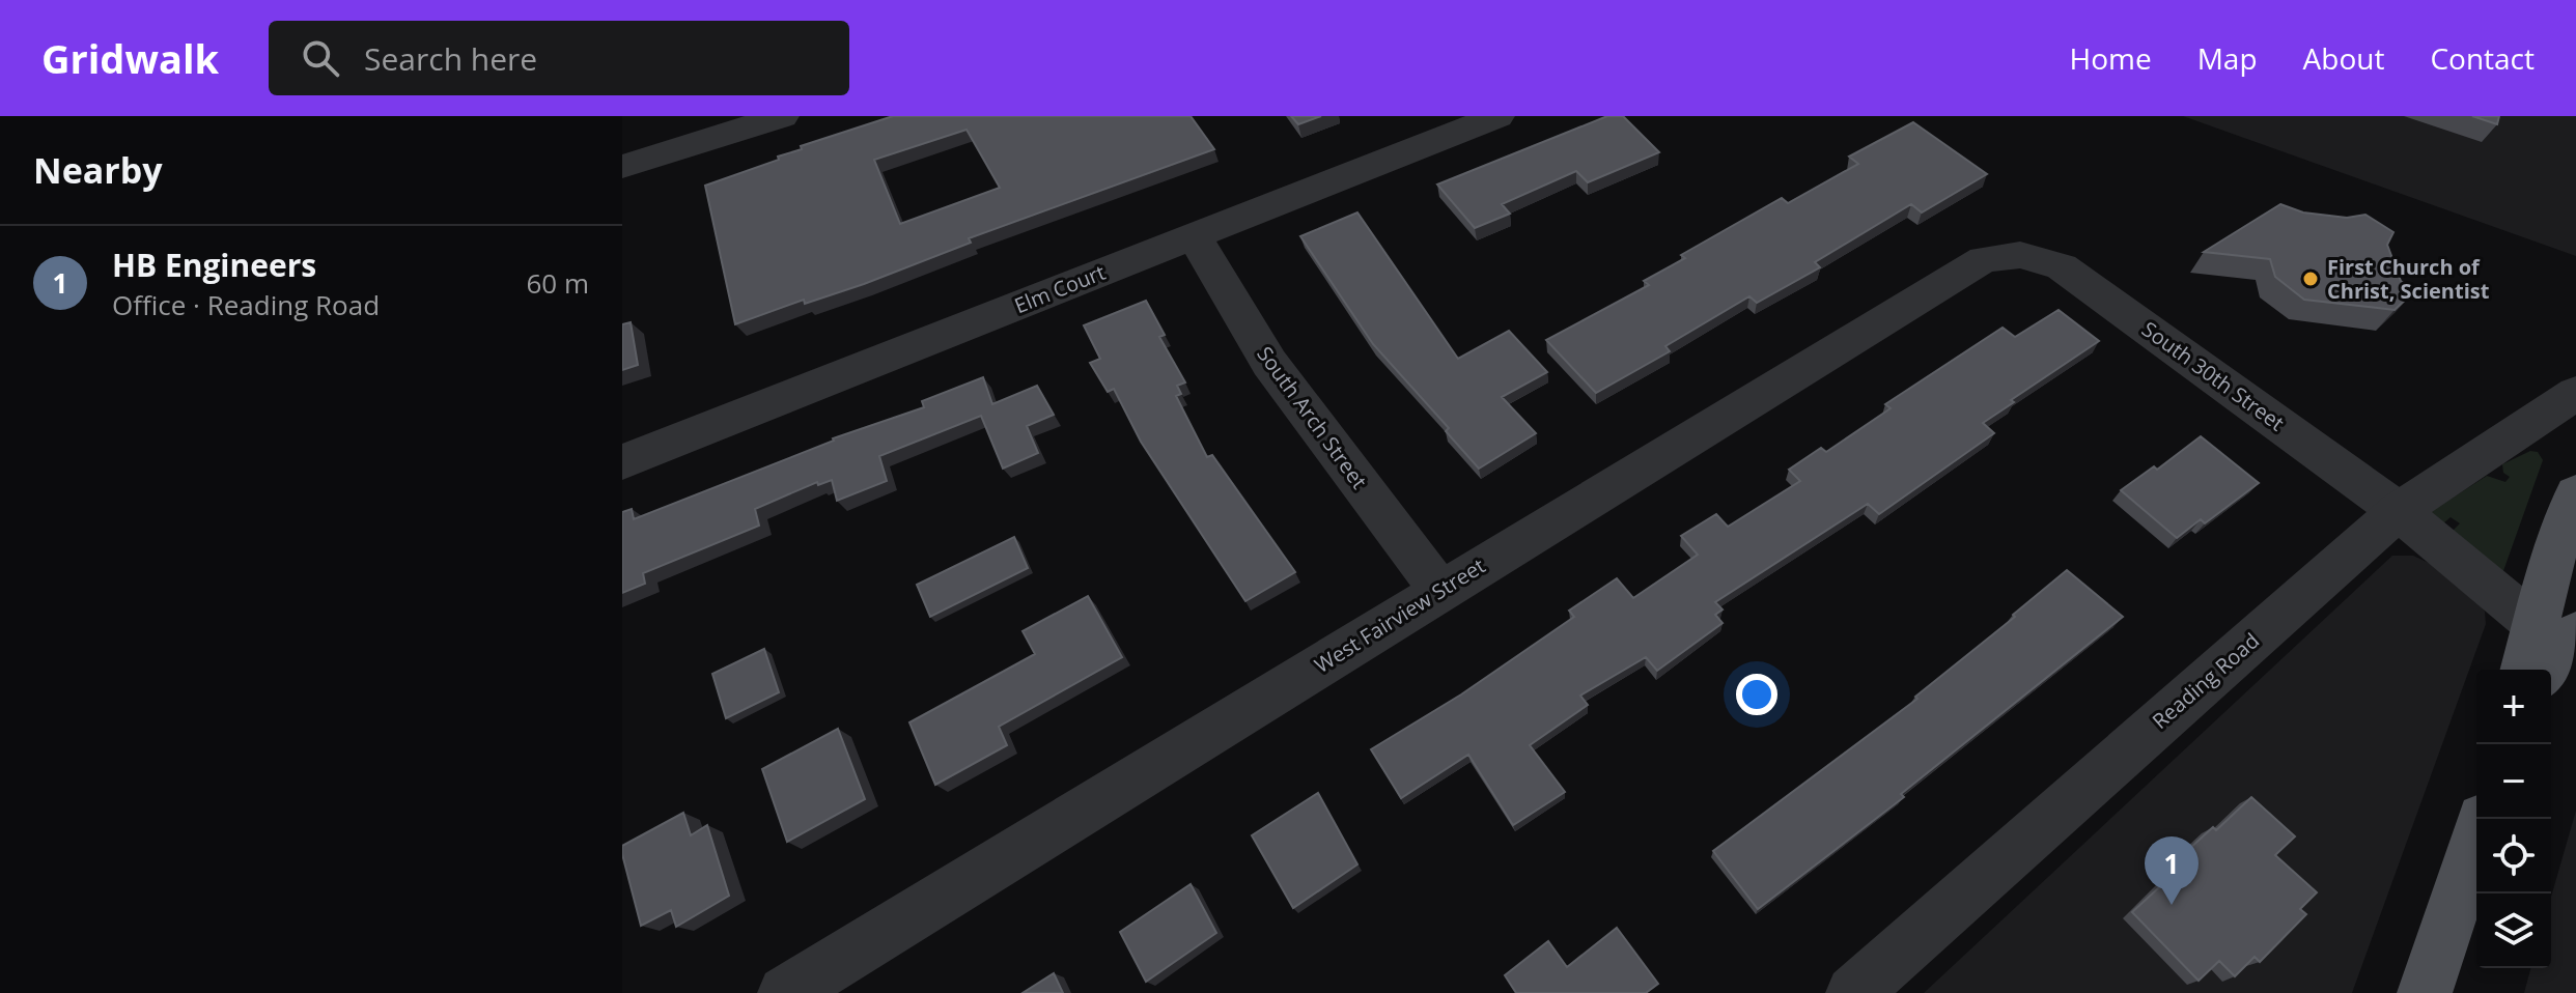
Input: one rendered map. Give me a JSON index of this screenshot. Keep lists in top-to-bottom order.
{
  "streets": {
    "street": [
      "Elm Court",
      "South 30th Street",
      "South Arch Street",
      "West Fairview Street",
      "Reading Road"
    ]
  },
  "crossings": [
    ["Elm Court", "South Arch Street"],
    ["South 30th Street", "West Fairview Street"],
    ["South 30th Street", "Reading Road"],
    ["South Arch Street", "West Fairview Street"]
  ],
  "places": ["First Church of Christ, Scientist"],
  "page": {
    "header": "Gridwalk",
    "search": "Search here",
    "nav": [
      "Home",
      "Map",
      "About",
      "Contact"
    ],
    "heading": "Nearby",
    "list": [
      {
        "mark": "1",
        "name": "HB Engineers",
        "note": "Office · Reading Road",
        "value": "60 m"
      }
    ],
    "map_buttons": ["+", "−"],
    "pins": "1"
  }
}
